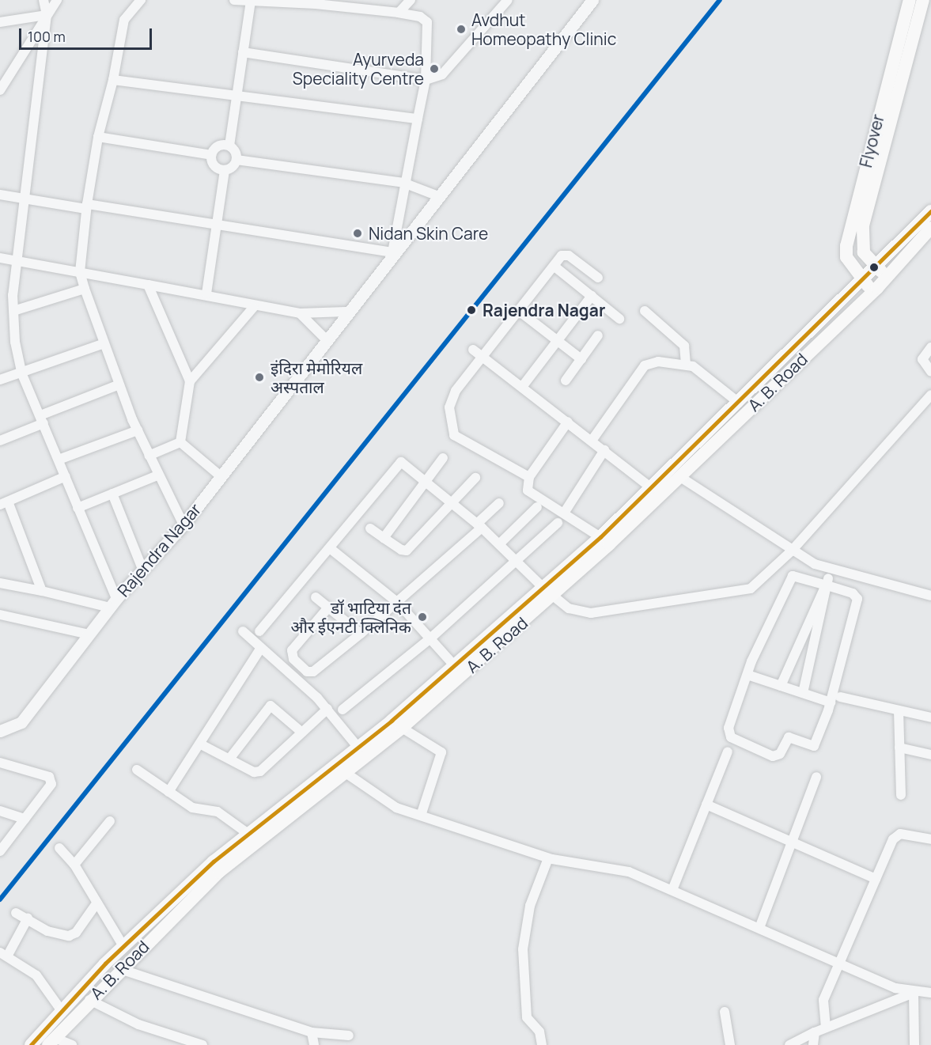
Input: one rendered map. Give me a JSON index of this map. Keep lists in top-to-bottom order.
{
  "streets": {
    "main road": ["Flyover", "A. B. Road"],
    "street": ["Rajendra Nagar"]
  },
  "crossings": [
    ["Flyover", "A. B. Road"]
  ],
  "places": [
    "Avdhut Homeopathy Clinic",
    "Ayurveda Speciality Centre",
    "Nidan Skin Care",
    "Rajendra Nagar",
    "इंदिरा मेमोरियल अस्पताल",
    "डॉ भाटिया दंत और ईएनटी क्लिनिक"
  ],
  "scale_bar": "100 m"
}
